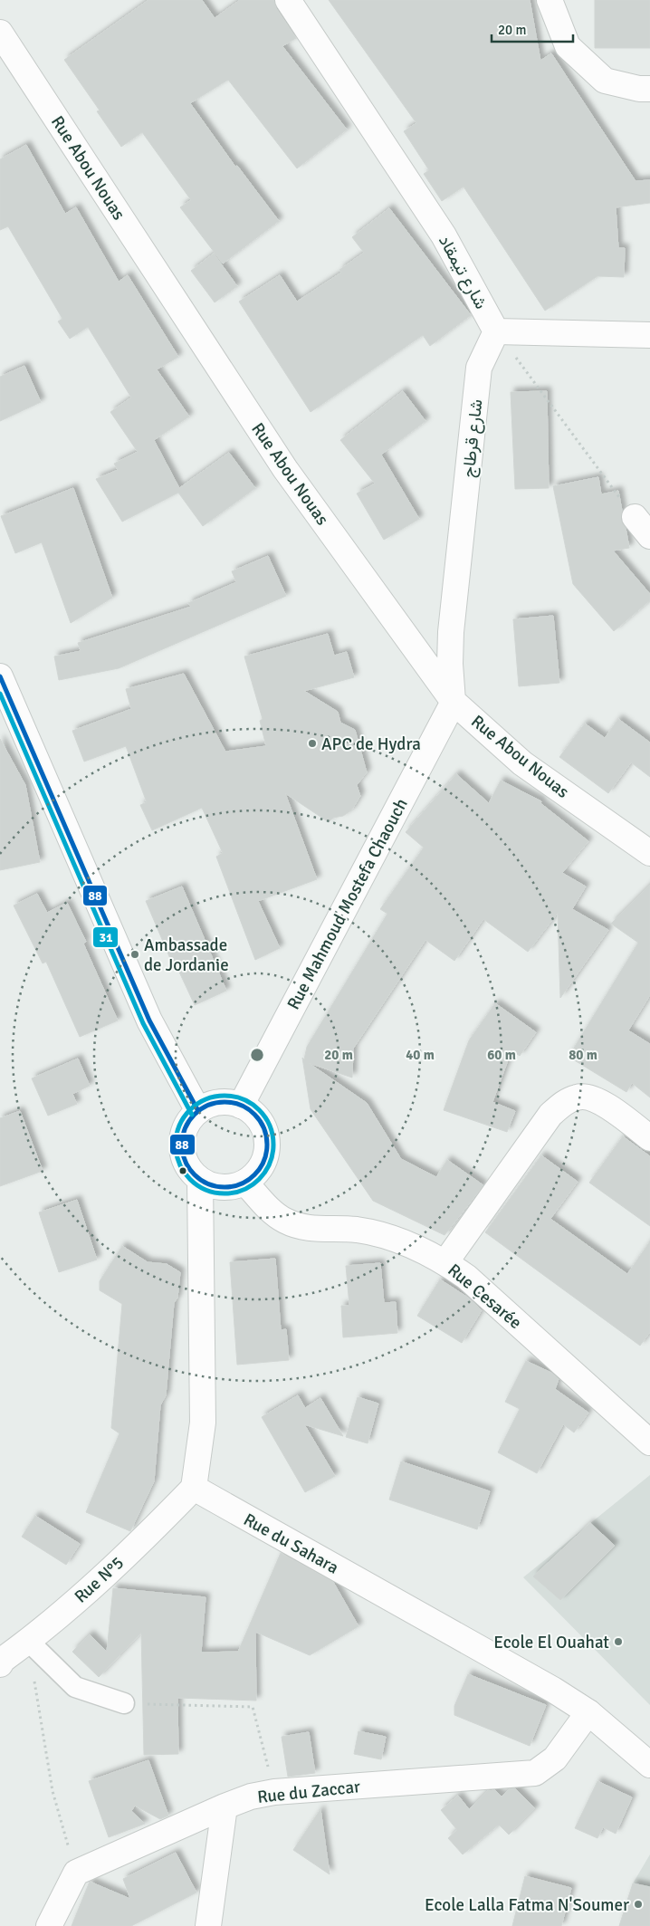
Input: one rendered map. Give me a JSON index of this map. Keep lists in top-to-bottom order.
{
  "streets": {
    "street": [
      "Rue Abou Nouas",
      "شارع تيمقاد",
      "شارع قرطاج",
      "Rue Mahmoud Mostefa Chaouch",
      "Rue Cesarée",
      "Rue du Sahara",
      "Rue N°5",
      "Rue du Zaccar"
    ]
  },
  "crossings": [
    ["Rue Abou Nouas", "شارع قرطاج"],
    ["Rue Abou Nouas", "Rue Mahmoud Mostefa Chaouch"],
    ["شارع تيمقاد", "شارع قرطاج"],
    ["شارع قرطاج", "Rue Mahmoud Mostefa Chaouch"],
    ["Rue Mahmoud Mostefa Chaouch", "Rue Cesarée"],
    ["Rue du Sahara", "Rue N°5"],
    ["Rue du Sahara", "Rue du Zaccar"]
  ],
  "places": [
    "APC de Hydra",
    "Ambassade de Jordanie",
    "Ecole El Ouahat",
    "Ecole Lalla Fatma N'Soumer"
  ],
  "lines": ["transit line 88", "transit line 31"],
  "scale_bar": "20 m",
  "rings": [
    "20 m",
    "40 m",
    "60 m",
    "80 m"
  ]
}
